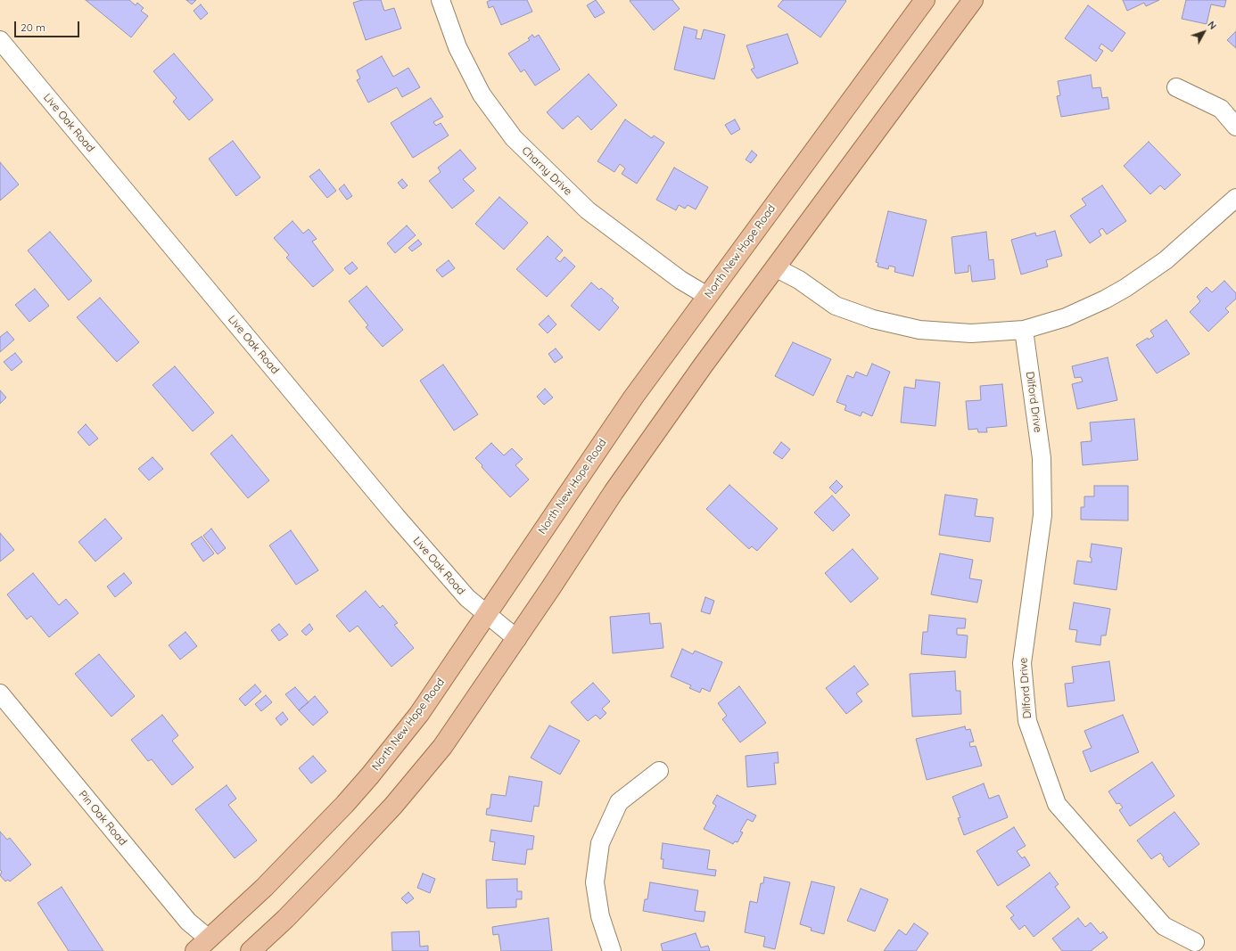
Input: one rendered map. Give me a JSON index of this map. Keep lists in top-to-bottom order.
{
  "streets": {
    "main road": ["North New Hope Road"],
    "street": [
      "Live Oak Road",
      "Charny Drive",
      "Dilford Drive",
      "Pin Oak Road"
    ]
  },
  "crossings": [
    ["Live Oak Road", "North New Hope Road"],
    ["Charny Drive", "North New Hope Road"],
    ["North New Hope Road", "Pin Oak Road"]
  ],
  "scale_bar": "20 m",
  "north": "top right"
}
